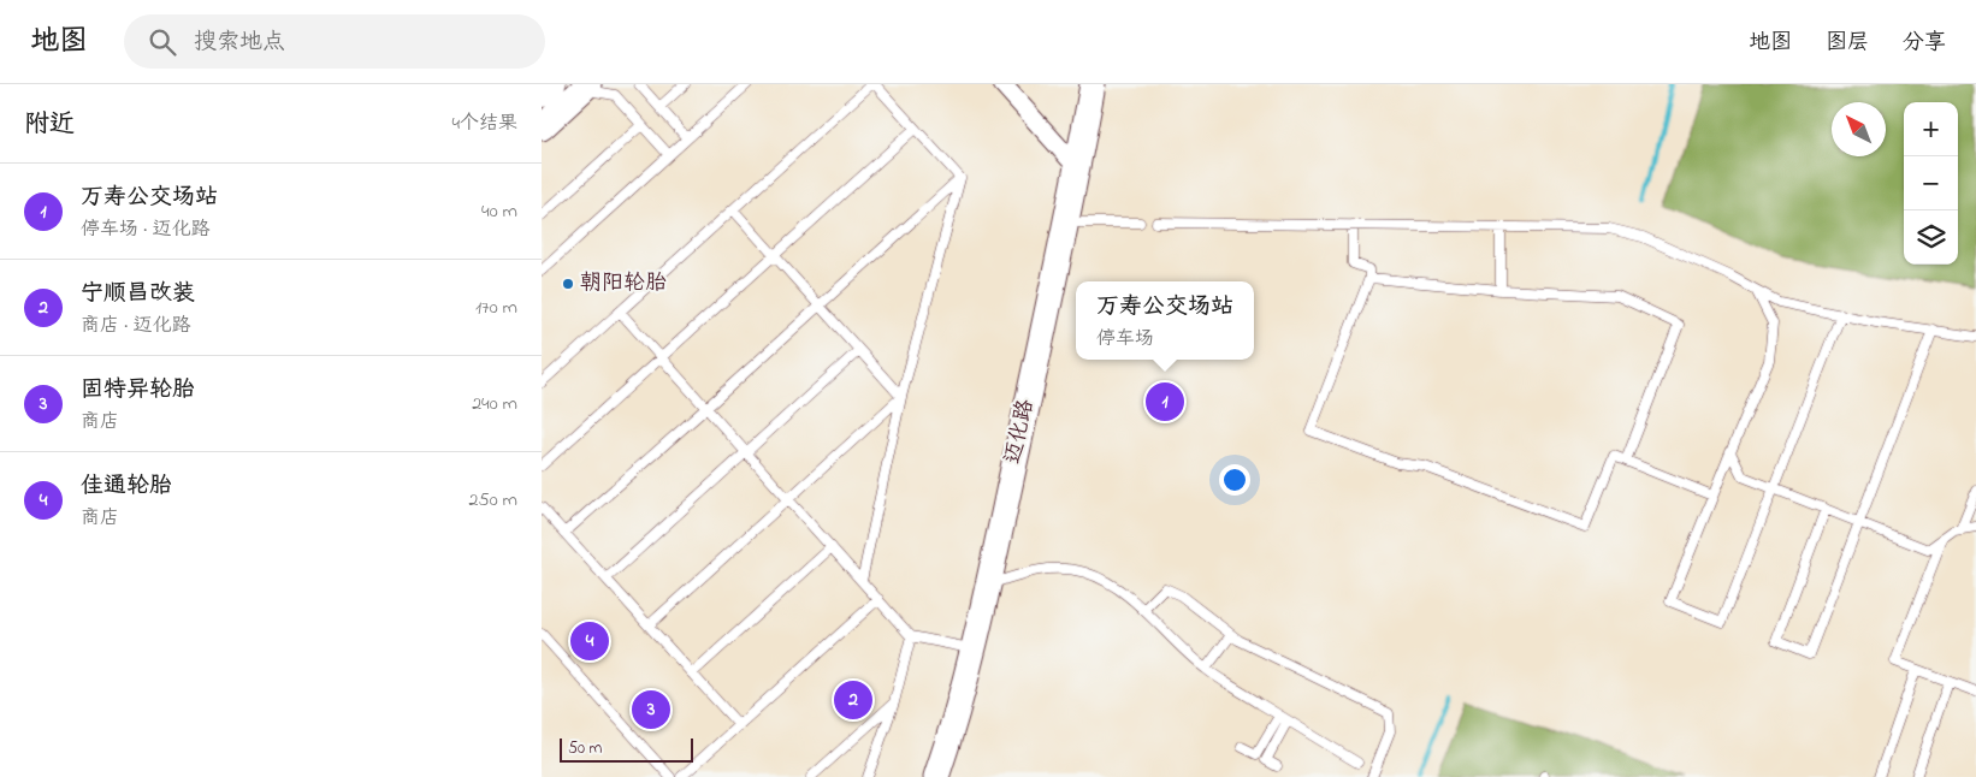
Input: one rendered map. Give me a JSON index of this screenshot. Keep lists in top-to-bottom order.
{
  "streets": {
    "street": ["迈化路"]
  },
  "places": ["朝阳轮胎"],
  "scale_bar": "50 m",
  "north": "top left",
  "page": {
    "header": "地图",
    "search": "搜索地点",
    "nav": ["地图", "图层", "分享"],
    "heading": ["附近", "4个结果"],
    "map_buttons": ["+", "−"],
    "list": [
      {
        "mark": "1",
        "name": "万寿公交场站",
        "note": "停车场 · 迈化路",
        "value": "40 m"
      },
      {
        "mark": "2",
        "name": "宁顺昌改装",
        "note": "商店 · 迈化路",
        "value": "170 m"
      },
      {
        "mark": "3",
        "name": "固特异轮胎",
        "note": "商店",
        "value": "240 m"
      },
      {
        "mark": "4",
        "name": "佳通轮胎",
        "note": "商店",
        "value": "250 m"
      }
    ],
    "popup": ["万寿公交场站", "停车场"],
    "pins": [
      "1",
      "4",
      "2",
      "3"
    ],
    "scale": "50 m"
  }
}
